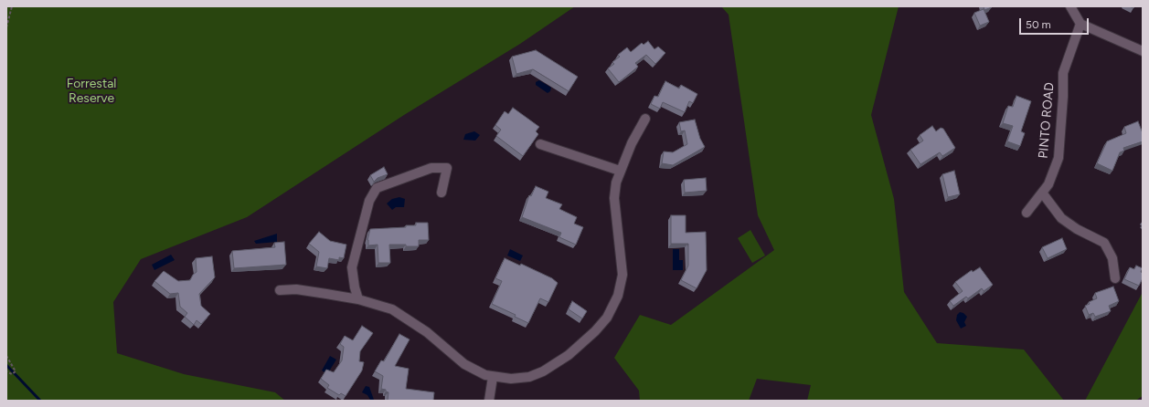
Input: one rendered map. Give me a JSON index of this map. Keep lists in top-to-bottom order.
{
  "streets": {
    "street": ["PINTO ROAD"]
  },
  "parks": ["Forrestal Reserve"],
  "scale_bar": "50 m"
}
